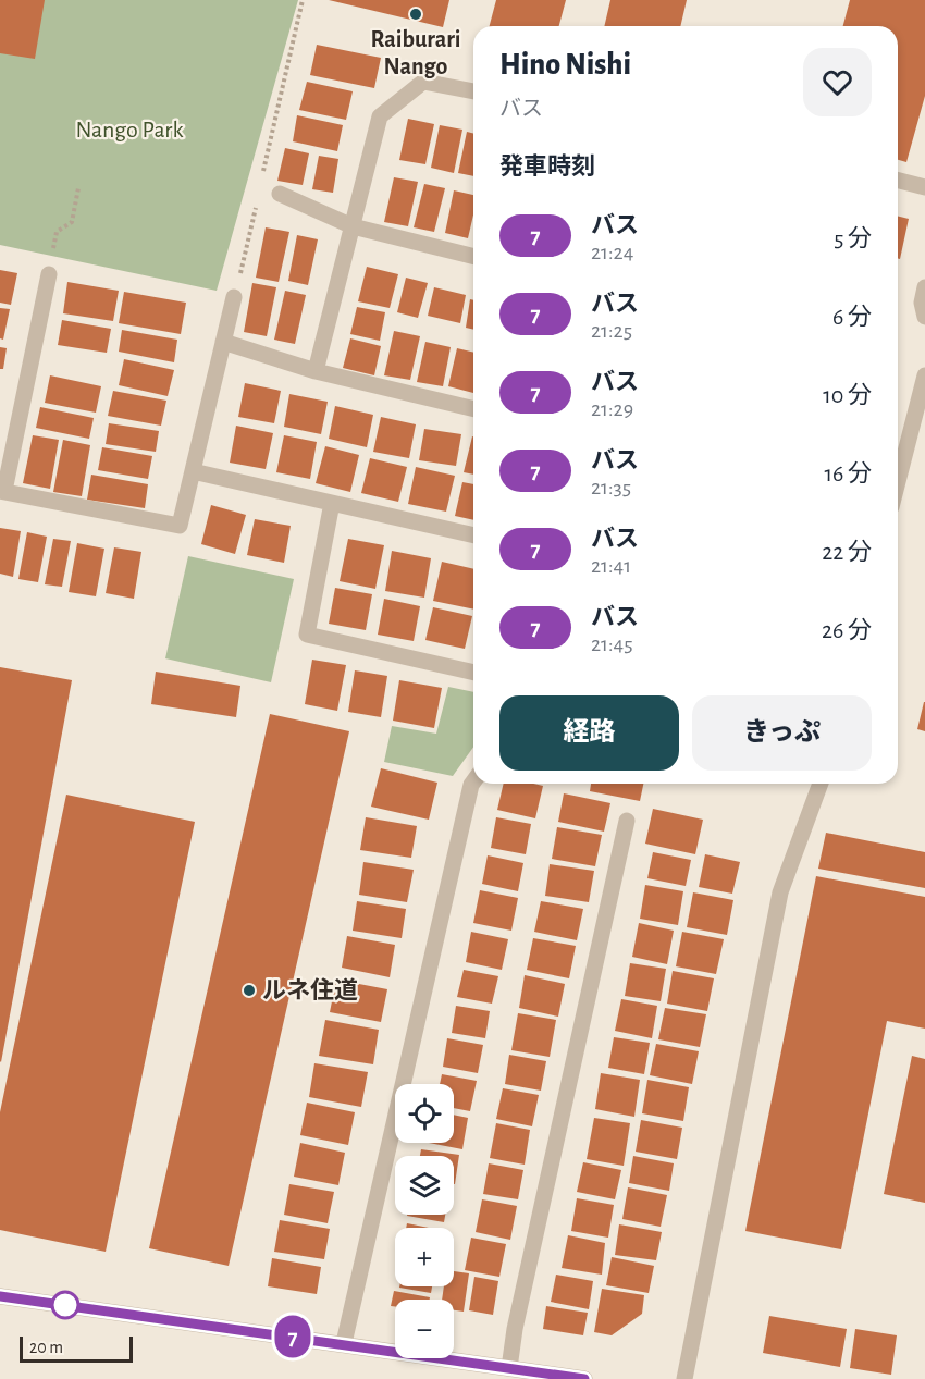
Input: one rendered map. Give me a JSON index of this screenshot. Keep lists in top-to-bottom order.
{
  "parks": ["Nango Park"],
  "places": ["Raiburari Nango", "ルネ住道"],
  "lines": ["bus line 7"],
  "scale_bar": "20 m",
  "page": {
    "on_map": "7",
    "heading": [
      ["Hino Nishi", "バス"],
      "発車時刻"
    ],
    "list": [
      {
        "mark": "7",
        "name": "バス",
        "note": "21:24",
        "value": "5 分"
      },
      {
        "mark": "7",
        "name": "バス",
        "note": "21:25",
        "value": "6 分"
      },
      {
        "mark": "7",
        "name": "バス",
        "note": "21:29",
        "value": "10 分"
      },
      {
        "mark": "7",
        "name": "バス",
        "note": "21:35",
        "value": "16 分"
      },
      {
        "mark": "7",
        "name": "バス",
        "note": "21:41",
        "value": "22 分"
      },
      {
        "mark": "7",
        "name": "バス",
        "note": "21:45",
        "value": "26 分"
      }
    ],
    "buttons": ["経路", "きっぷ"],
    "map_buttons": ["+", "−"],
    "scale": "20 m"
  }
}
